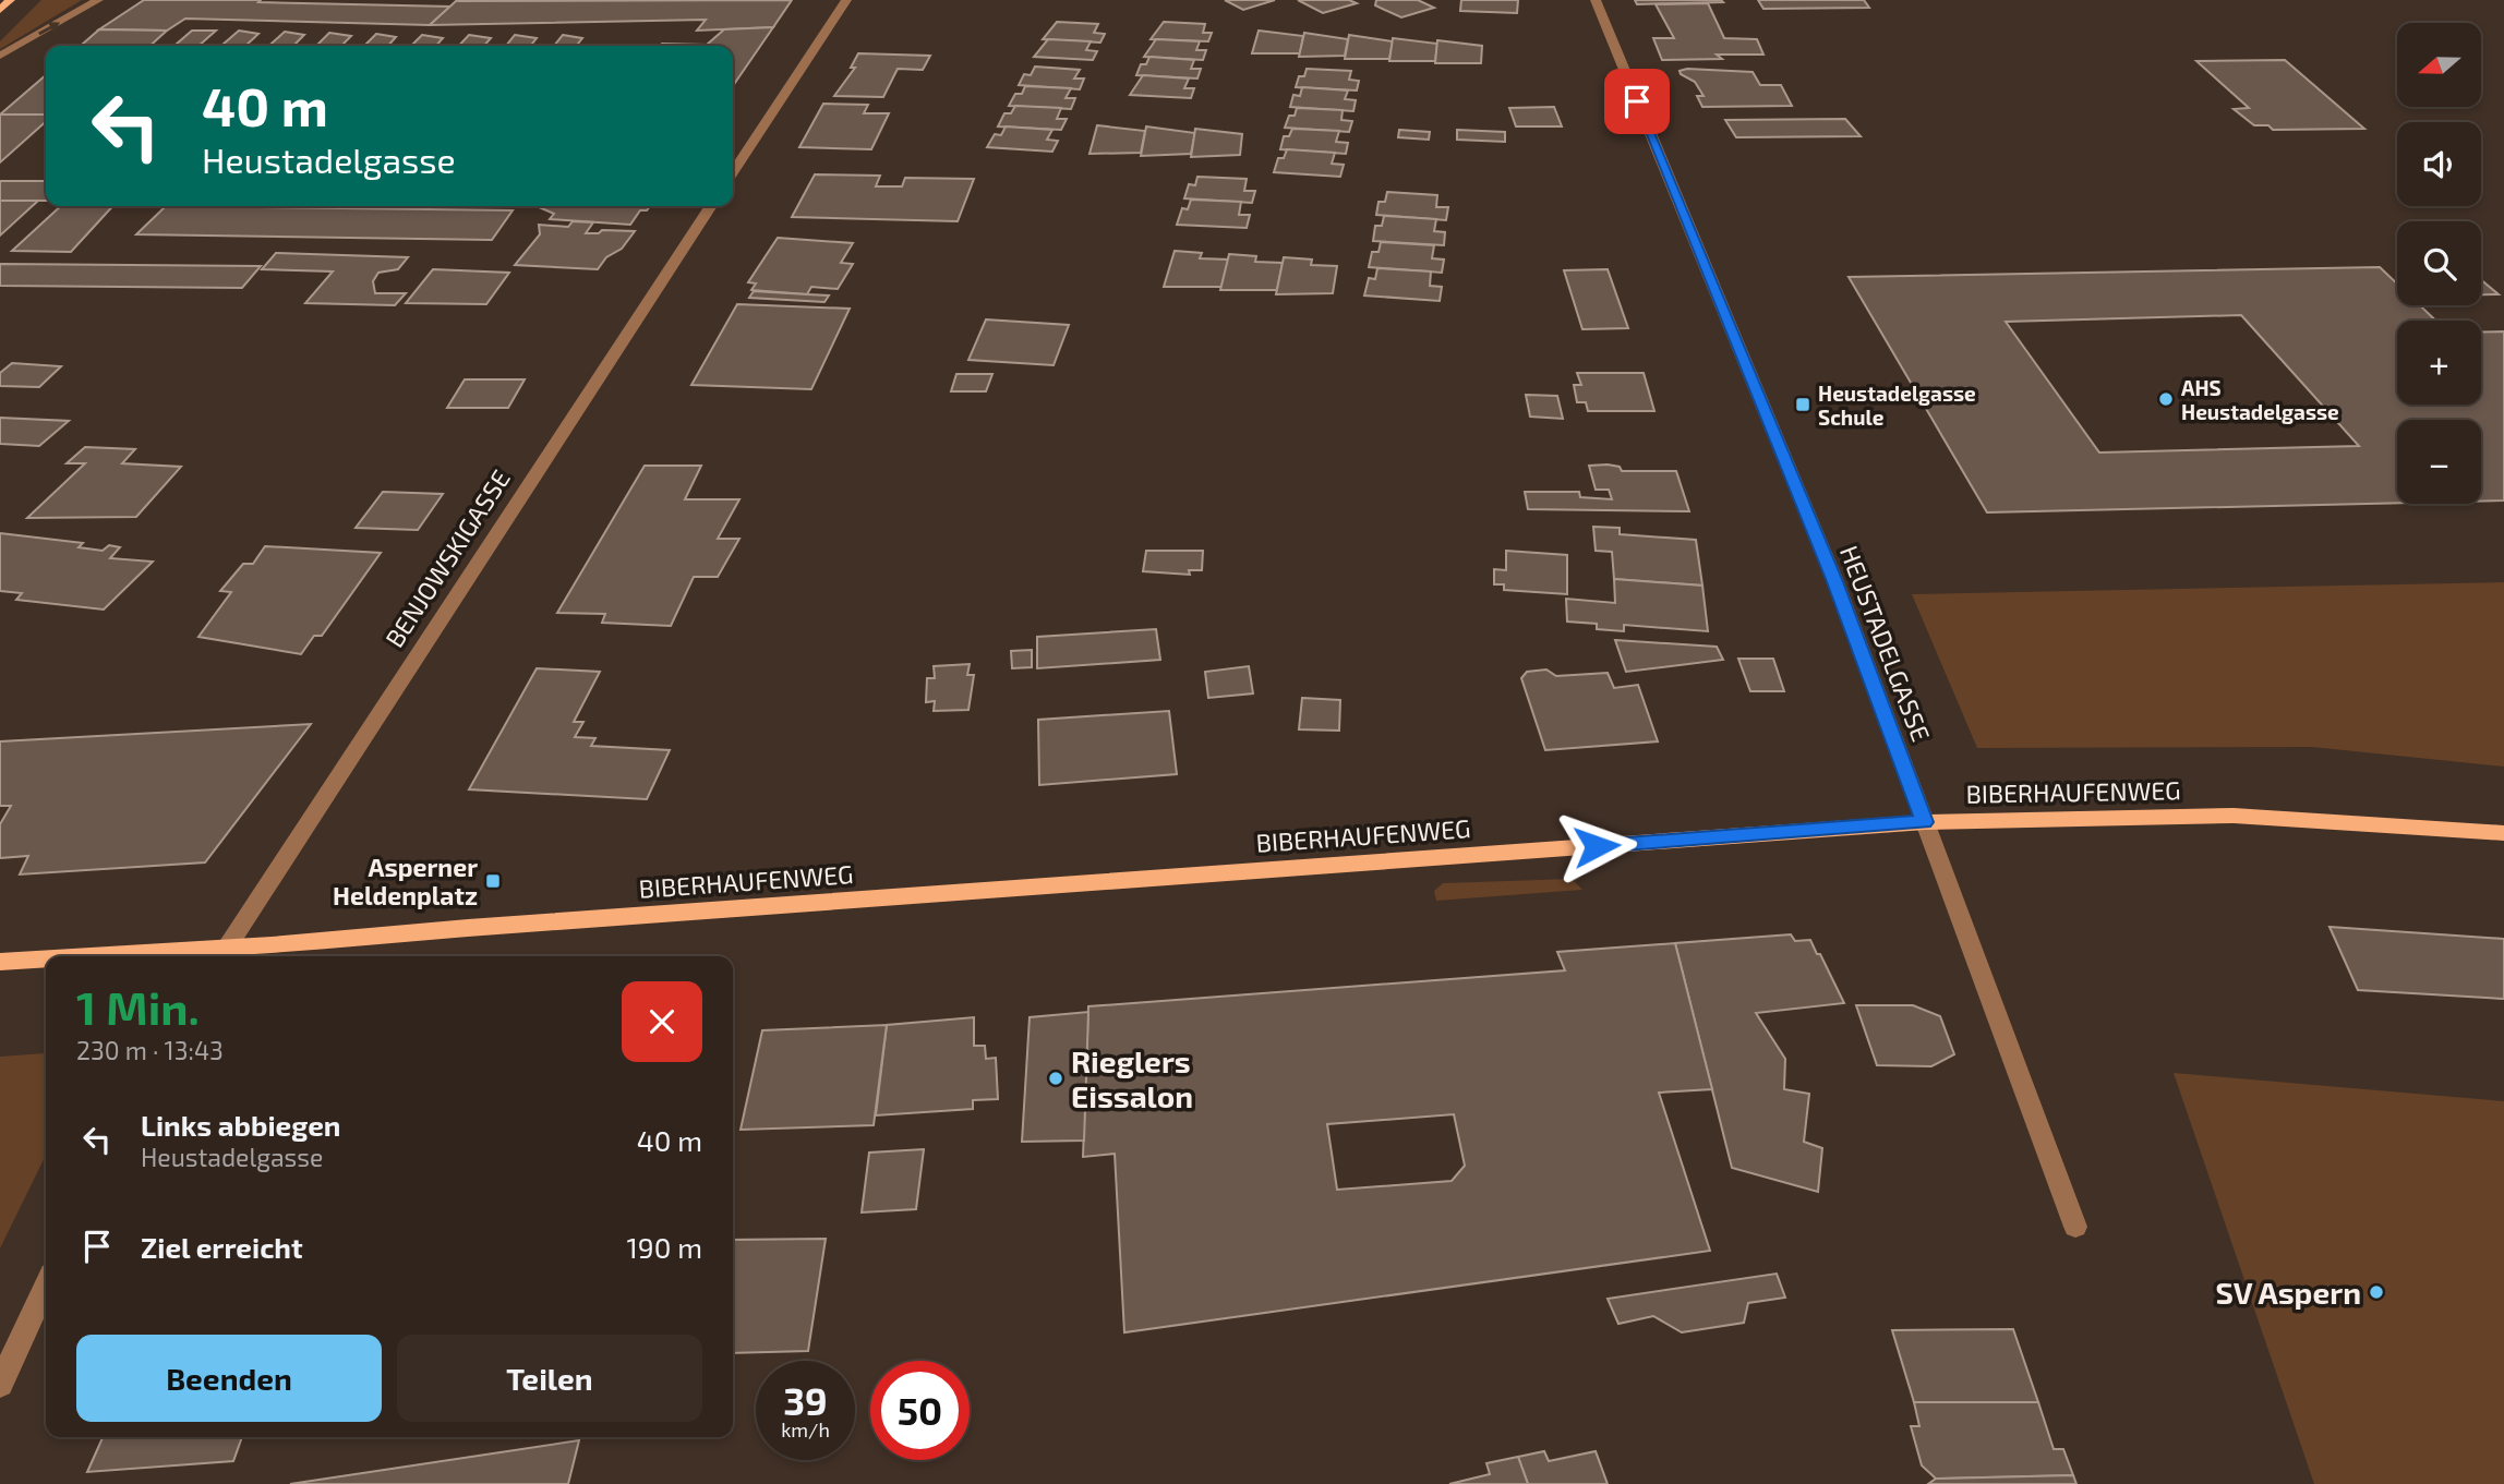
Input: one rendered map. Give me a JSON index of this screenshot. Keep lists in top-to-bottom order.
{
  "streets": {
    "main road": ["BIBERHAUFENWEG"],
    "street": ["BENJOWSKIGASSE", "HEUSTADELGASSE"]
  },
  "crossings": [
    ["BENJOWSKIGASSE", "BIBERHAUFENWEG"],
    ["HEUSTADELGASSE", "BIBERHAUFENWEG"]
  ],
  "places": {
    "other": ["AHS Heustadelgasse", "Rieglers Eissalon", "SV Aspern"],
    "transit": ["Heustadelgasse Schule", "Asperner Heldenplatz"]
  },
  "north": "left",
  "page": {
    "map_buttons": ["+", "−"],
    "turn": ["40 m", "Heustadelgasse"],
    "heading": ["1 Min.", "230 m · 13:43"],
    "list": [
      {
        "name": "Links abbiegen",
        "note": "Heustadelgasse",
        "value": "40 m"
      },
      {
        "name": "Ziel erreicht",
        "value": "190 m"
      }
    ],
    "buttons": ["Beenden", "Teilen"],
    "speed": "39 km/h",
    "limit": "50"
  }
}
